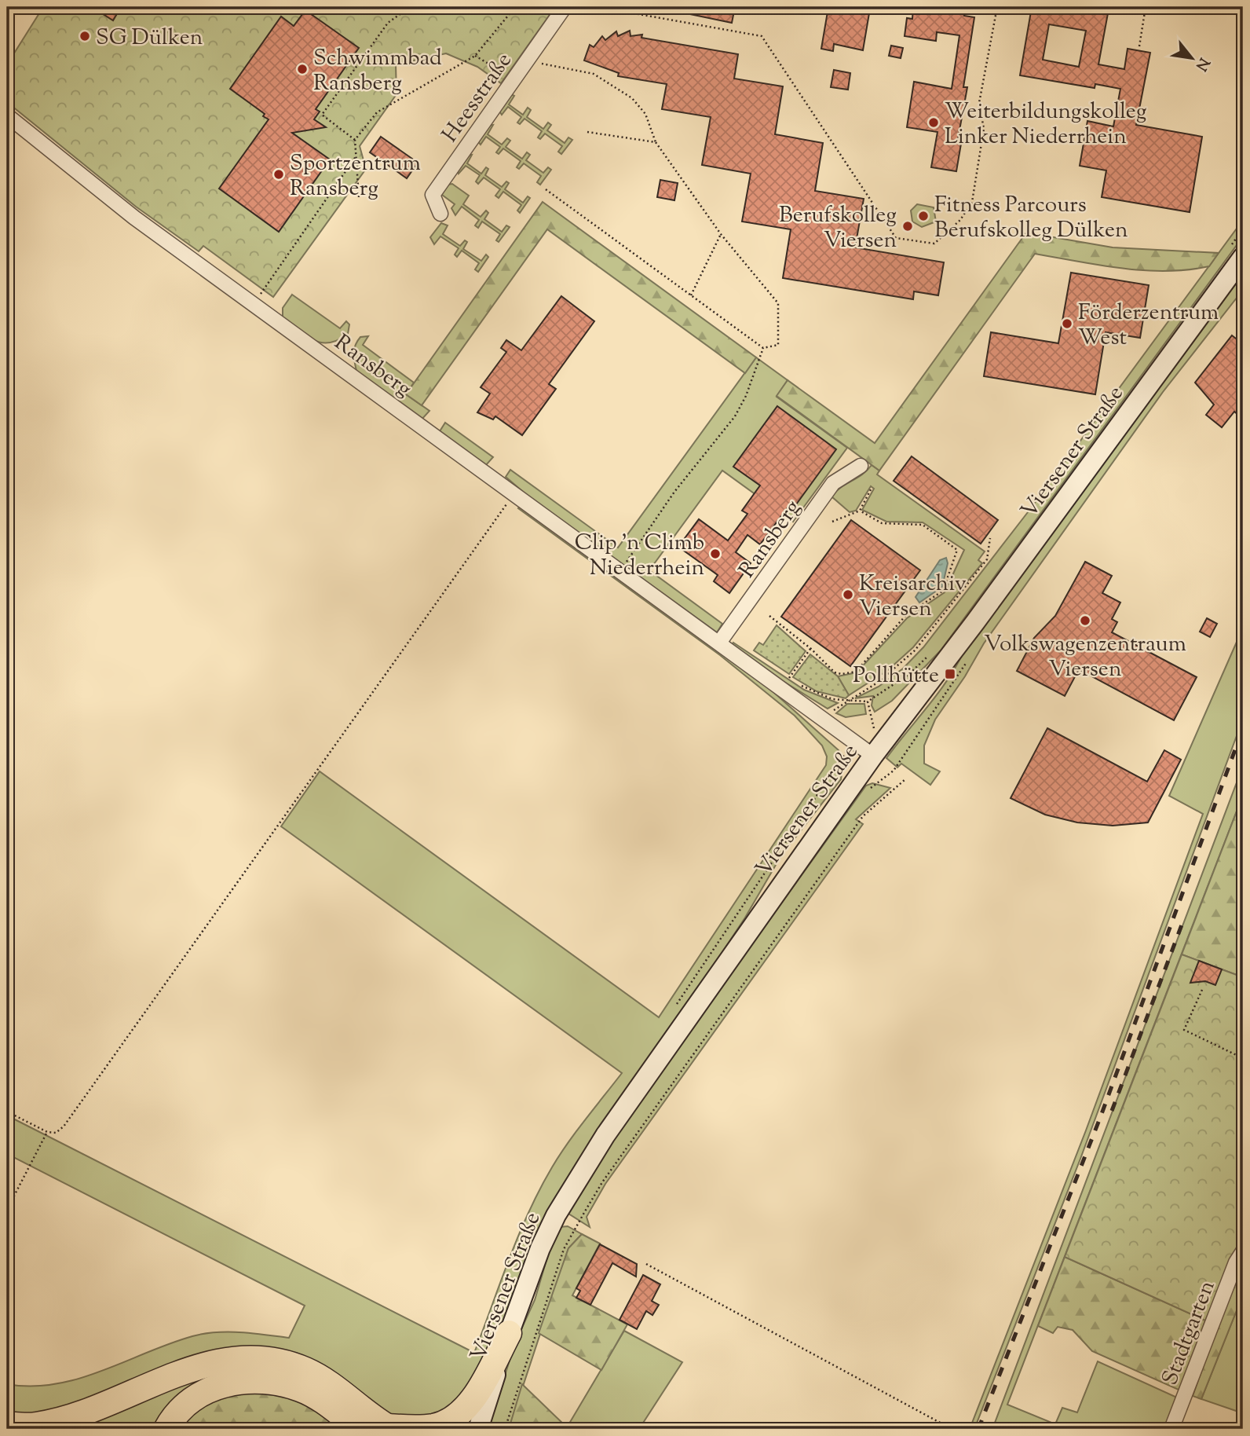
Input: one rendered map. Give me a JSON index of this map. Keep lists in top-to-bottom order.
{
  "streets": {
    "main road": ["Viersener Straße"],
    "street": ["Heesstraße", "Ransberg", "Stadtgarten"]
  },
  "crossings": [
    ["Ransberg", "Viersener Straße"]
  ],
  "places": {
    "other": [
      "SG Dülken",
      "Schwimmbad Ransberg",
      "Weiterbildungskolleg Linker Niederrhein",
      "Sportzentrum Ransberg",
      "Fitness Parcours Berufskolleg Dülken",
      "Berufskolleg Viersen",
      "Förderzentrum West",
      "Clip 'n Climb Niederrhein",
      "Kreisarchiv Viersen",
      "Volkswagenzentraum Viersen"
    ],
    "transit": ["Pollhütte"]
  },
  "north": "bottom right"
}
